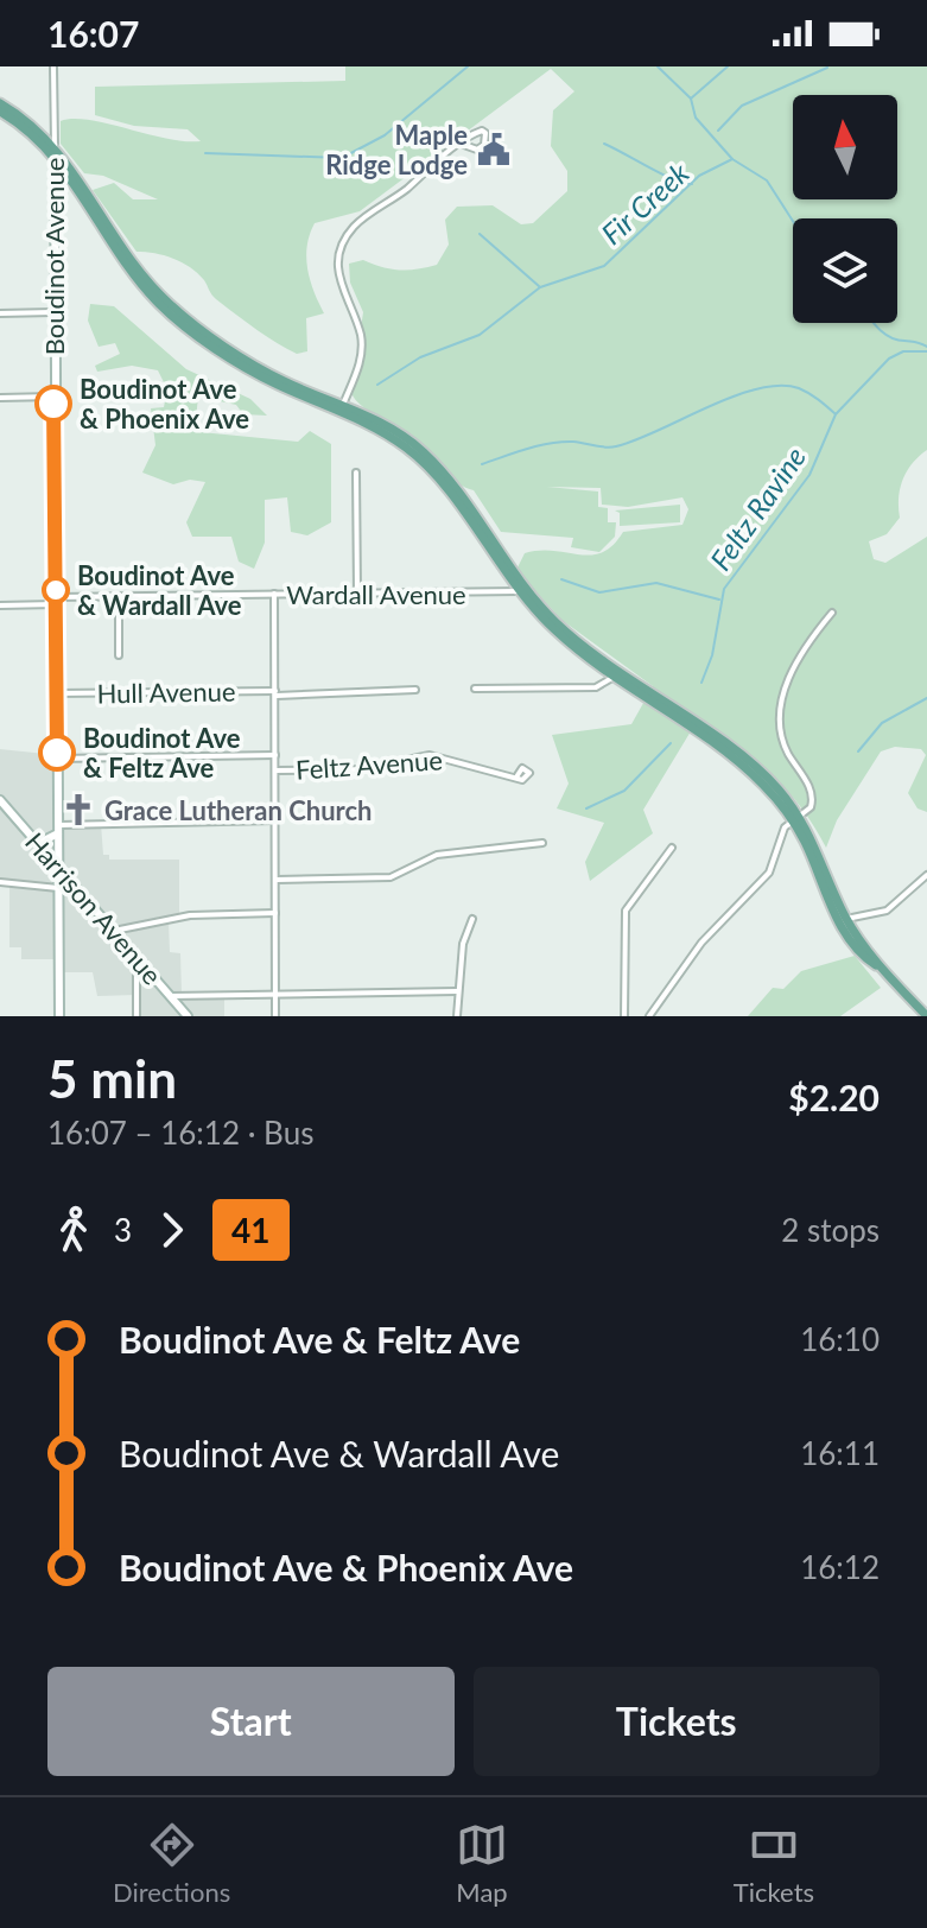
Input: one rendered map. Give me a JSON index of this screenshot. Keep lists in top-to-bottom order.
{
  "streets": {
    "street": [
      "Boudinot Avenue",
      "Wardall Avenue",
      "Hull Avenue",
      "Feltz Avenue",
      "Harrison Avenue"
    ]
  },
  "crossings": [
    ["Boudinot Avenue", "Wardall Avenue"],
    ["Boudinot Avenue", "Hull Avenue"],
    ["Boudinot Avenue", "Feltz Avenue"],
    ["Boudinot Avenue", "Harrison Avenue"]
  ],
  "water": ["Fir Creek", "Feltz Ravine"],
  "places": {
    "public building": ["Maple Ridge Lodge"],
    "other": ["Boudinot Ave & Phoenix Ave", "Boudinot Ave & Wardall Ave", "Boudinot Ave & Feltz Ave"],
    "church": ["Grace Lutheran Church"]
  },
  "lines": ["bus line 41"],
  "north": "top",
  "page": {
    "status": "16:07",
    "heading": ["5 min", "16:07 – 16:12 · Bus", "$2.20"],
    "legs": ["3", "41", "2 stops"],
    "list": [
      {
        "name": "Boudinot Ave & Feltz Ave",
        "value": "16:10"
      },
      {
        "name": "Boudinot Ave & Wardall Ave",
        "value": "16:11"
      },
      {
        "name": "Boudinot Ave & Phoenix Ave",
        "value": "16:12"
      }
    ],
    "buttons": ["Start", "Tickets"],
    "tabs": ["Directions", "Map", "Tickets"]
  }
}
